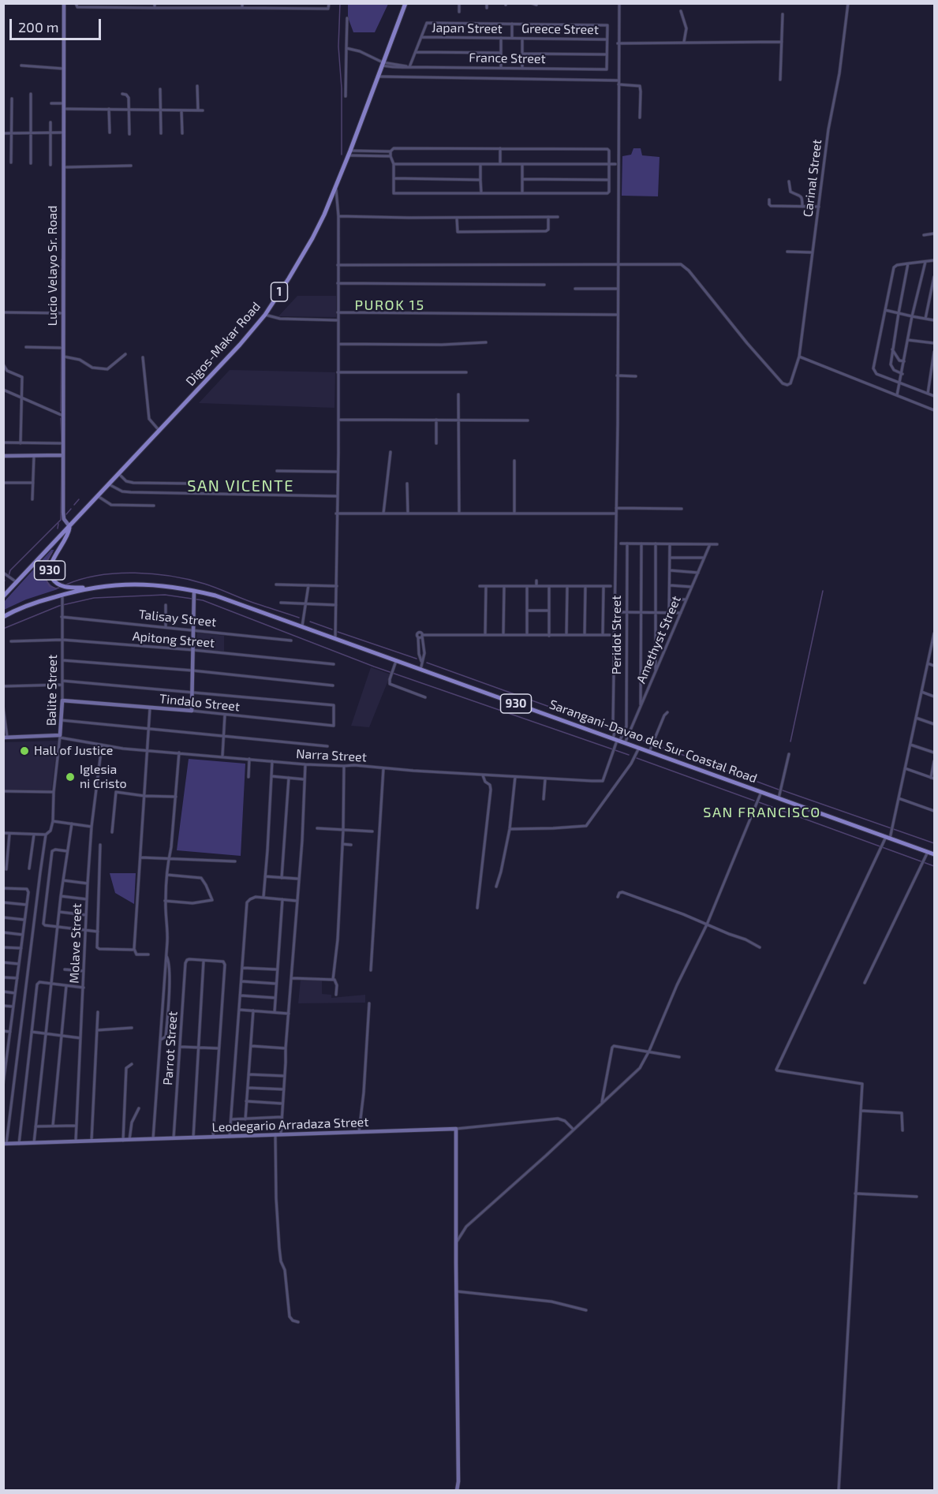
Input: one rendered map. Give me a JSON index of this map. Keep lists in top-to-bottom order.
{
  "streets": {
    "main road": [
      "1",
      "Digos-Makar Road",
      "930",
      "Sarangani-Davao del Sur Coastal Road"
    ],
    "street": [
      "Japan Street",
      "Greece Street",
      "France Street",
      "Carinal Street",
      "Lucio Velayo Sr. Road",
      "Talisay Street",
      "Peridot Street",
      "Apitong Street",
      "Amethyst Street",
      "Balite Street",
      "Tindalo Street",
      "Narra Street",
      "Molave Street",
      "Parrot Street",
      "Leodegario Arradaza Street"
    ]
  },
  "crossings": [
    ["Japan Street", "Greece Street"],
    ["France Street", "Digos-Makar Road"],
    ["Lucio Velayo Sr. Road", "Digos-Makar Road"],
    ["Lucio Velayo Sr. Road", "Sarangani-Davao del Sur Coastal Road"],
    ["Digos-Makar Road", "Sarangani-Davao del Sur Coastal Road"],
    ["Talisay Street", "Balite Street"],
    ["Apitong Street", "Balite Street"],
    ["Amethyst Street", "Sarangani-Davao del Sur Coastal Road"],
    ["Balite Street", "Tindalo Street"],
    ["Balite Street", "Sarangani-Davao del Sur Coastal Road"],
    ["Balite Street", "Narra Street"],
    ["Sarangani-Davao del Sur Coastal Road", "Narra Street"],
    ["Narra Street", "Molave Street"],
    ["Molave Street", "Leodegario Arradaza Street"],
    ["Parrot Street", "Leodegario Arradaza Street"]
  ],
  "districts": ["PUROK 15", "SAN VICENTE", "SAN FRANCISCO"],
  "places": ["Hall of Justice", "Iglesia ni Cristo"],
  "scale_bar": "200 m"
}
